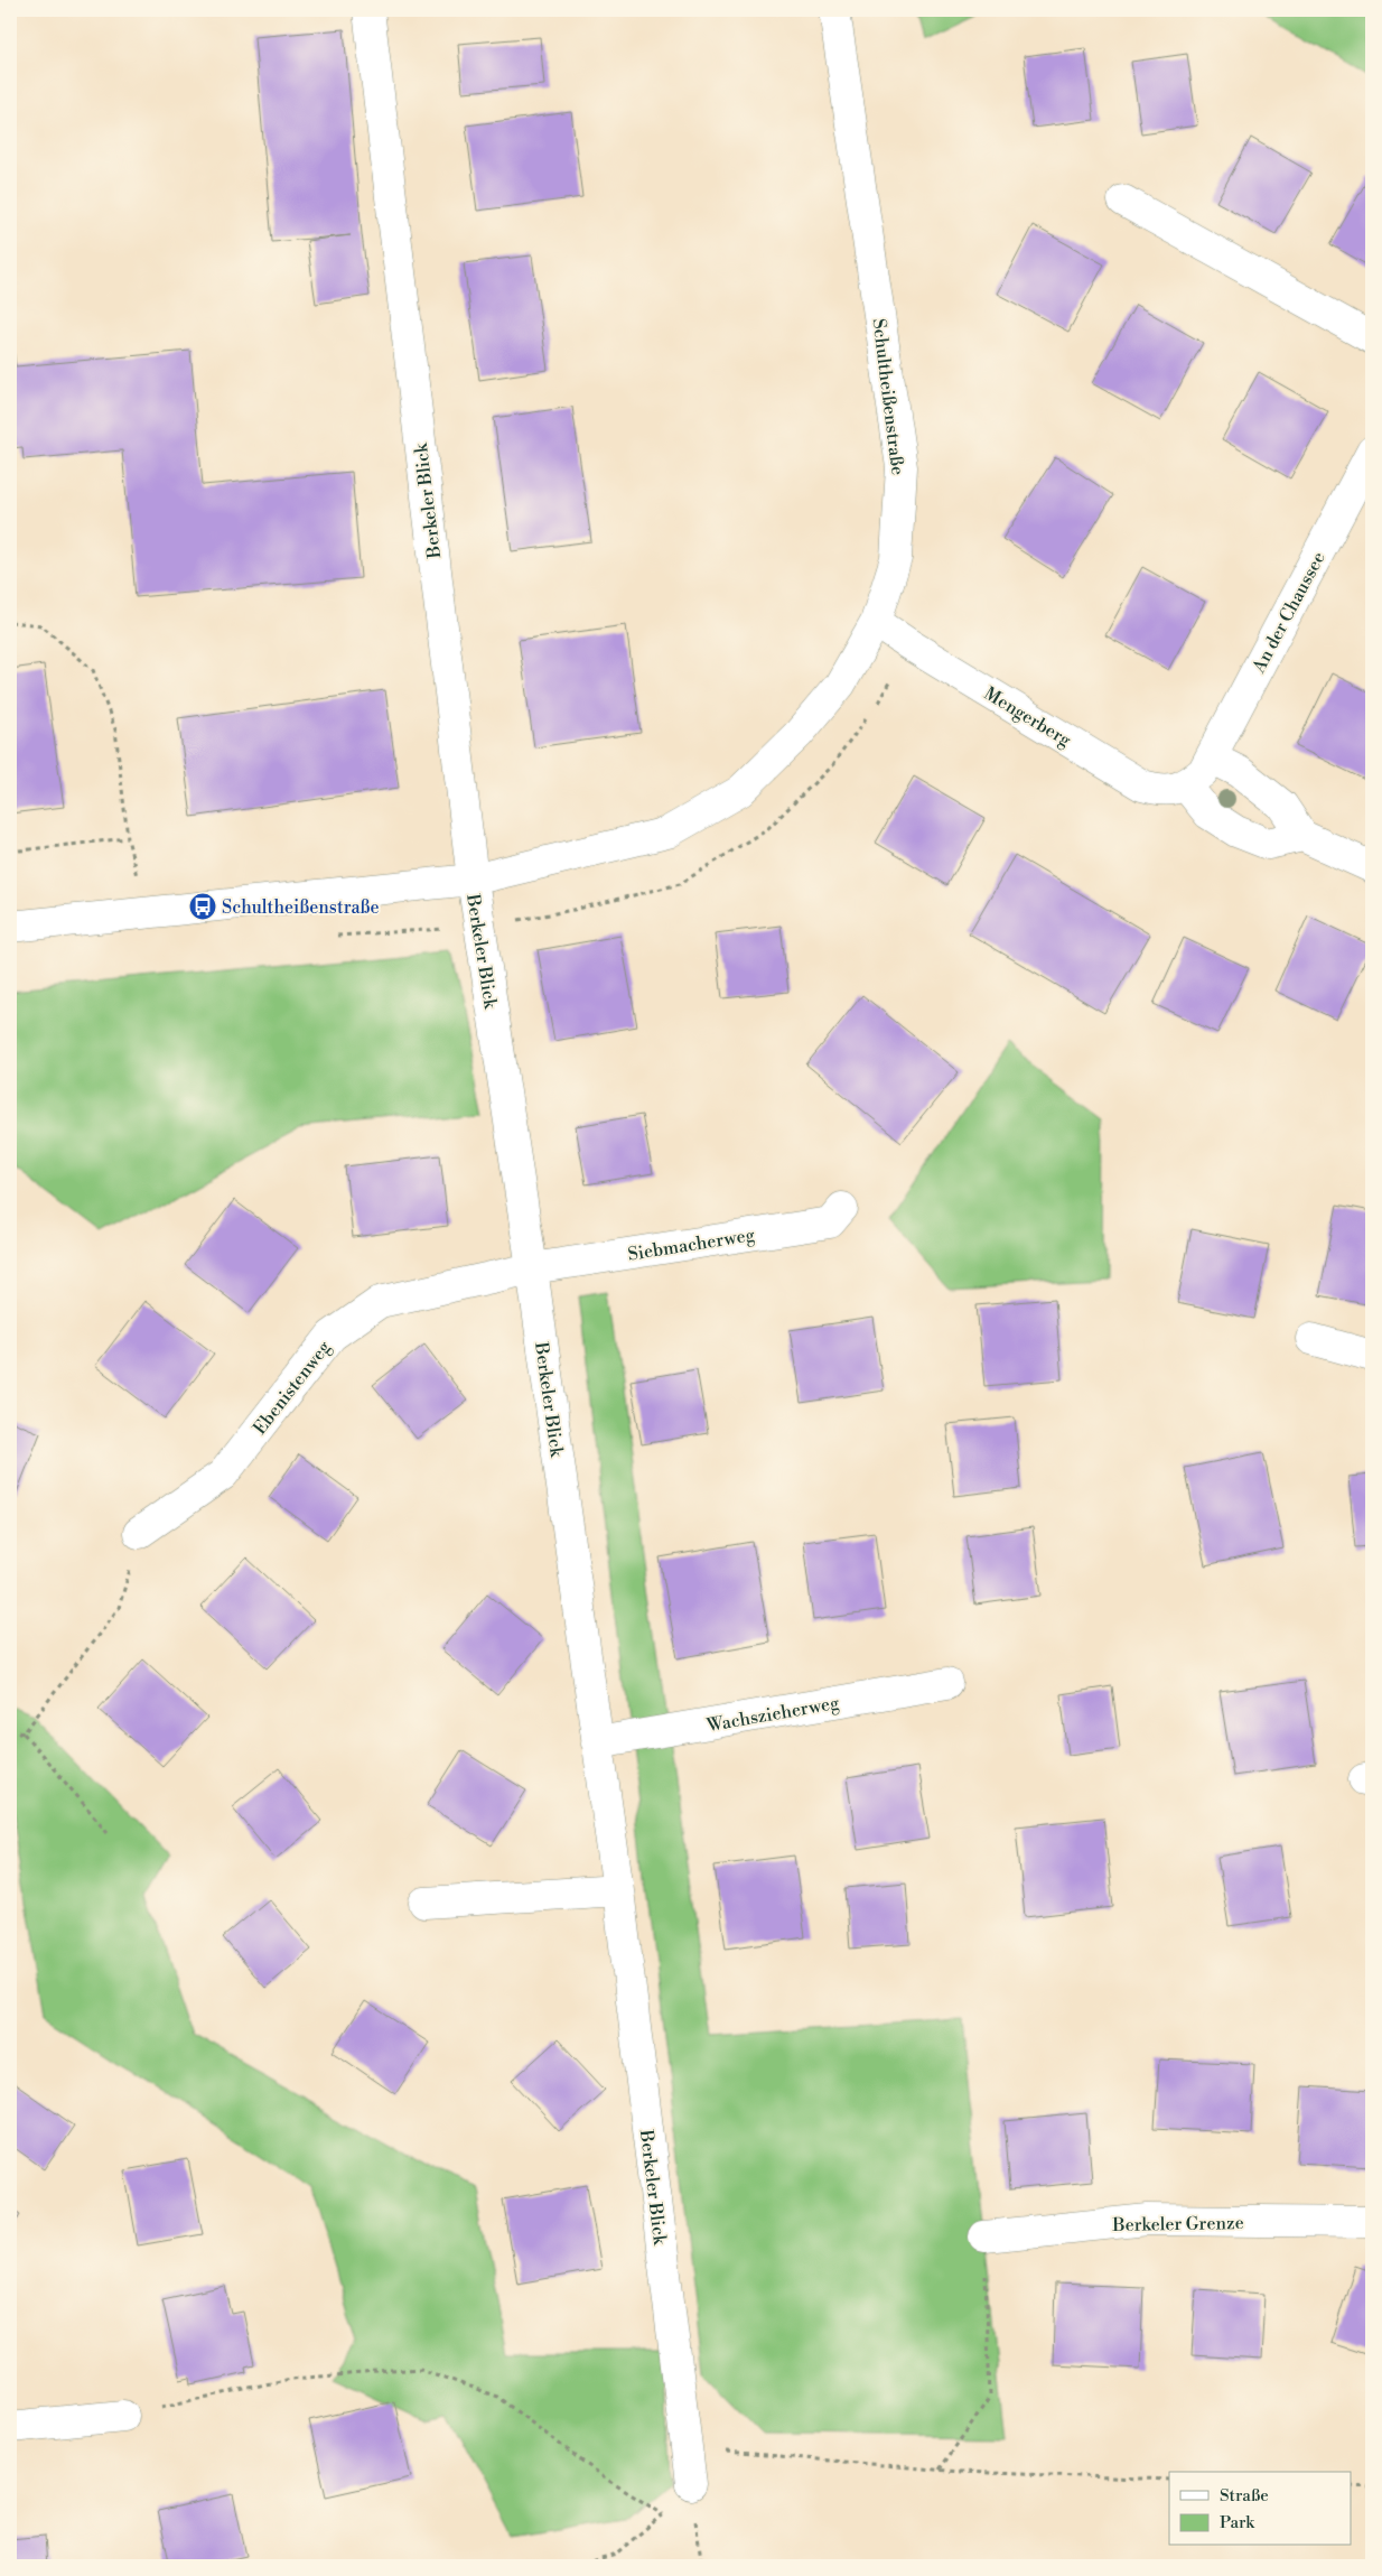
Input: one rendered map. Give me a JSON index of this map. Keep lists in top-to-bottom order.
{
  "streets": {
    "street": [
      "Schultheißenstraße",
      "Berkeler Blick",
      "An der Chaussee",
      "Mengerberg",
      "Siebmacherweg",
      "Ebenistenweg",
      "Wachszieherweg",
      "Berkeler Grenze"
    ]
  },
  "crossings": [
    ["Schultheißenstraße", "Berkeler Blick"],
    ["Schultheißenstraße", "Mengerberg"],
    ["Berkeler Blick", "Siebmacherweg"],
    ["Berkeler Blick", "Ebenistenweg"],
    ["Berkeler Blick", "Wachszieherweg"],
    ["An der Chaussee", "Mengerberg"],
    ["Siebmacherweg", "Ebenistenweg"]
  ],
  "places": {
    "bus stop": ["Schultheißenstraße"]
  },
  "legend": ["Straße", "Park"]
}
